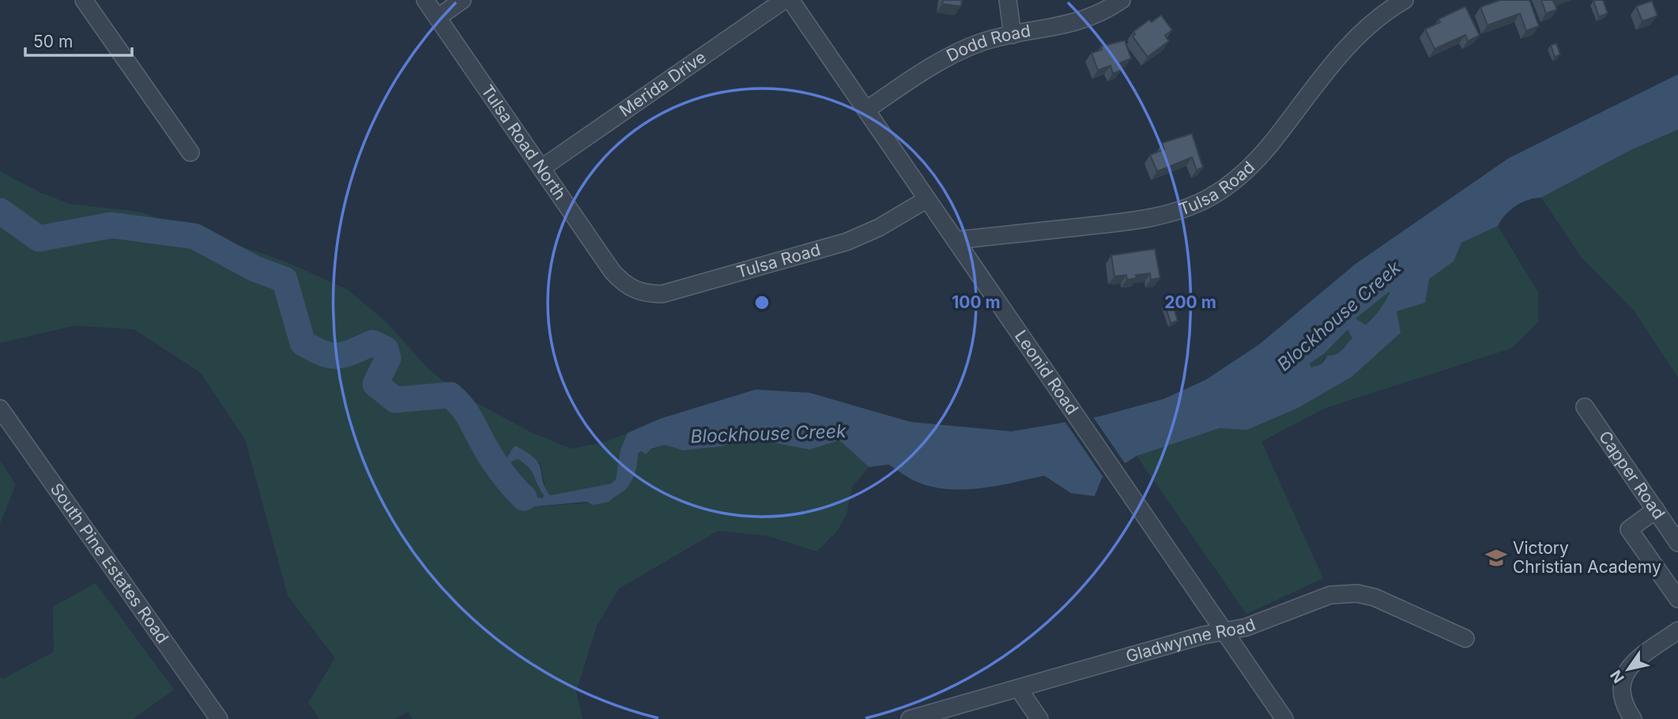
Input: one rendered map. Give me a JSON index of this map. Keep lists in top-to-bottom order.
{
  "streets": {
    "street": [
      "Dodd Road",
      "Merida Drive",
      "Tulsa Road North",
      "Tulsa Road",
      "Leonid Road",
      "Capper Road",
      "South Pine Estates Road",
      "Gladwynne Road"
    ]
  },
  "crossings": [
    ["Dodd Road", "Leonid Road"],
    ["Merida Drive", "Tulsa Road North"],
    ["Tulsa Road North", "Tulsa Road"],
    ["Tulsa Road", "Leonid Road"],
    ["Leonid Road", "Gladwynne Road"]
  ],
  "water": ["Blockhouse Creek"],
  "places": {
    "school or university": ["Victory Christian Academy"]
  },
  "scale_bar": "50 m",
  "north": "bottom left",
  "rings": ["100 m", "200 m"]
}
